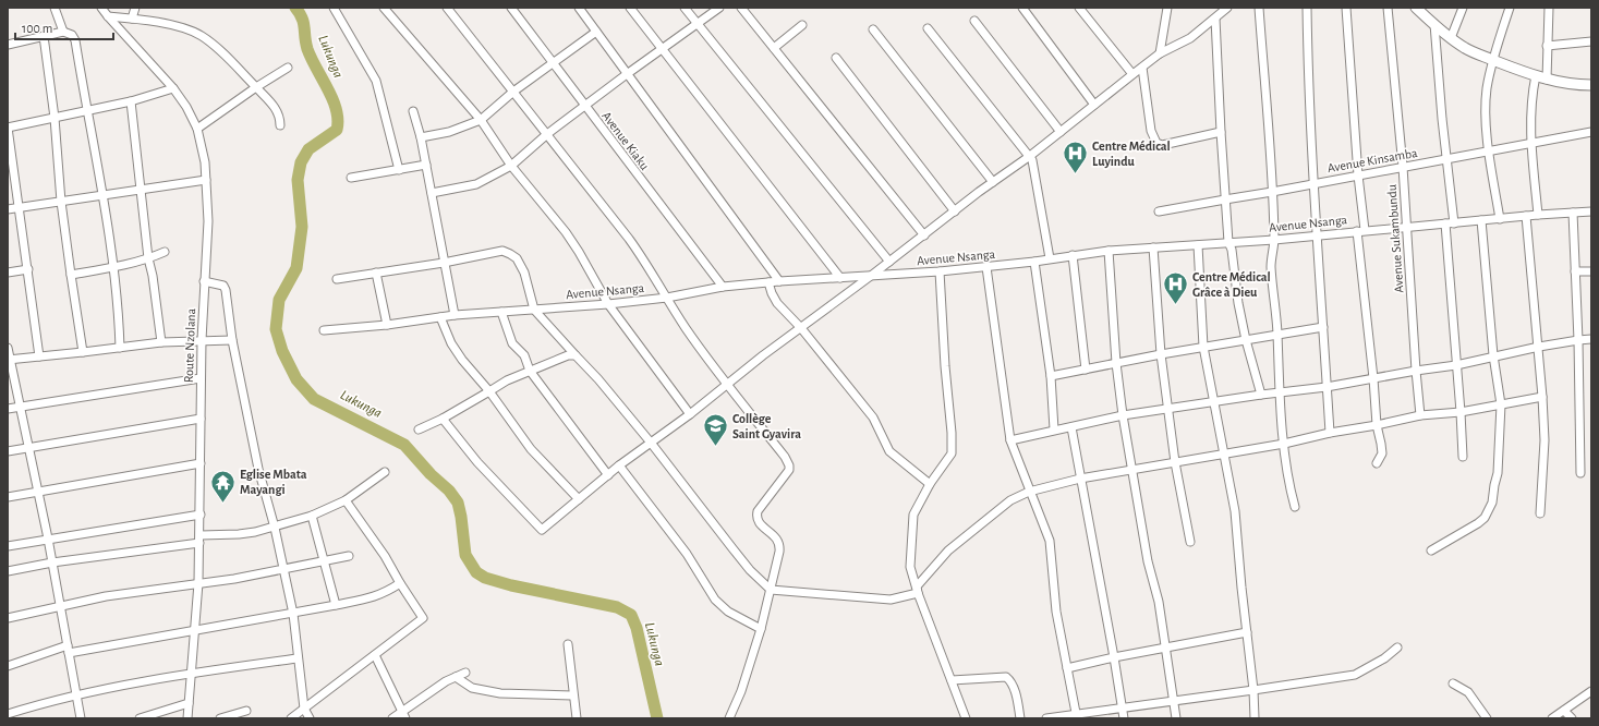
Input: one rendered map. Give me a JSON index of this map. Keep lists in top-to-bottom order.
{
  "streets": {
    "street": [
      "Avenue Kiaku",
      "Avenue Kinsamba",
      "Avenue Nsanga",
      "Avenue Sukambundu",
      "Route Nzolana"
    ]
  },
  "crossings": [
    ["Avenue Kiaku", "Avenue Nsanga"],
    ["Avenue Kinsamba", "Avenue Sukambundu"],
    ["Avenue Nsanga", "Avenue Sukambundu"]
  ],
  "water": ["Lukunga"],
  "places": {
    "hospital": ["Centre Médical Luyindu", "Centre Médical Grâce à Dieu"],
    "school or university": ["Collège Saint Gyavira"],
    "temple": ["Eglise Mbata Mayangi"]
  },
  "scale_bar": "100 m"
}
